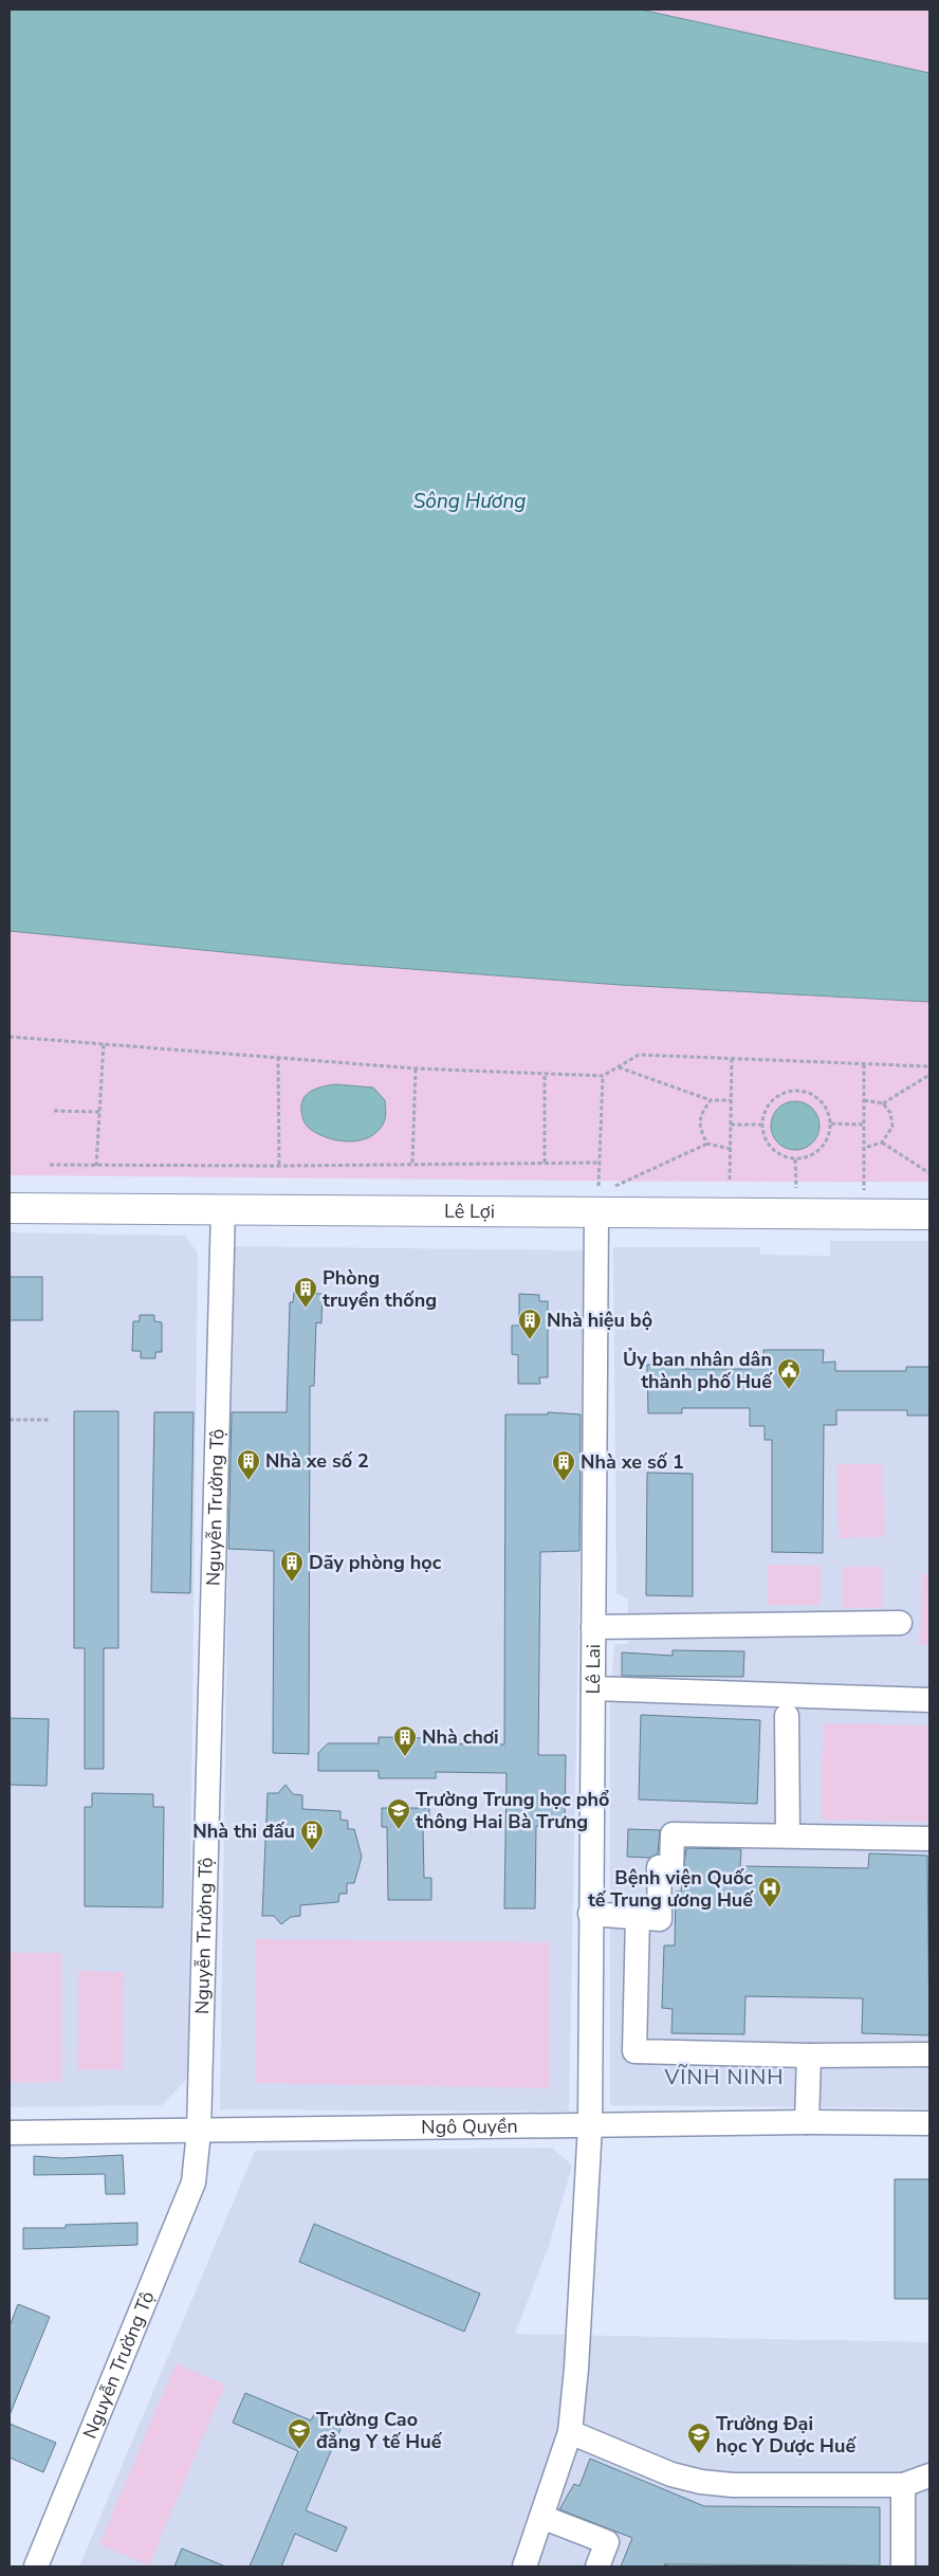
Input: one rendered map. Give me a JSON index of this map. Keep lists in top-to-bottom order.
{
  "streets": {
    "main road": ["Lê Lợi"],
    "street": ["Nguyễn Trường Tộ", "Lê Lai", "Ngô Quyền"]
  },
  "crossings": [
    ["Lê Lợi", "Nguyễn Trường Tộ"],
    ["Lê Lợi", "Lê Lai"],
    ["Nguyễn Trường Tộ", "Ngô Quyền"],
    ["Lê Lai", "Ngô Quyền"]
  ],
  "districts": ["VĨNH NINH"],
  "water": ["Sông Hương"],
  "places": {
    "building": [
      "Phòng truyền thống",
      "Nhà hiệu bộ",
      "Nhà xe số 2",
      "Nhà xe số 1",
      "Dãy phòng học",
      "Nhà chơi",
      "Nhà thi đấu"
    ],
    "public building": ["Ủy ban nhân dân thành phố Huế"],
    "school or university": ["Trường Trung học phổ thông Hai Bà Trưng", "Trường Cao đẳng Y tế Huế", "Trường Đại học Y Dược Huế"],
    "hospital": ["Bệnh viện Quốc tế Trung ương Huế"]
  }
}
